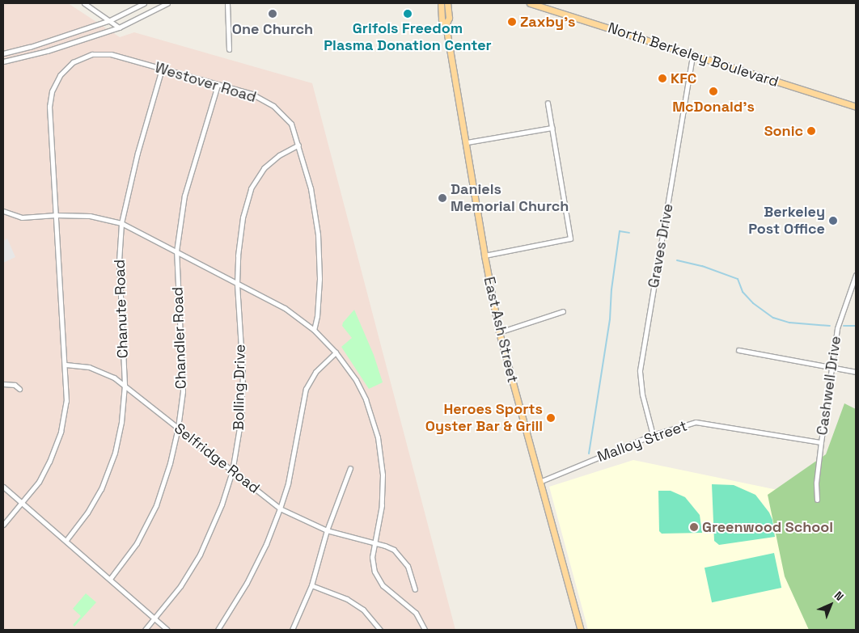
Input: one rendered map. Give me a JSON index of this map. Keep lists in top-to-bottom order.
{
  "streets": {
    "main road": ["North Berkeley Boulevard", "East Ash Street"],
    "street": [
      "Westover Road",
      "Graves Drive",
      "Chanute Road",
      "Chandler Road",
      "Cashwell Drive",
      "Bolling Drive",
      "Malloy Street",
      "Selfridge Road"
    ]
  },
  "crossings": [
    ["North Berkeley Boulevard", "Graves Drive"],
    ["Westover Road", "Chanute Road"],
    ["Westover Road", "Chandler Road"],
    ["Westover Road", "Bolling Drive"],
    ["Graves Drive", "Malloy Street"],
    ["Chanute Road", "Selfridge Road"],
    ["East Ash Street", "Malloy Street"],
    ["Chandler Road", "Selfridge Road"],
    ["Cashwell Drive", "Malloy Street"],
    ["Bolling Drive", "Selfridge Road"]
  ],
  "places": [
    "One Church",
    "Grifols Freedom Plasma Donation Center",
    "Zaxby's",
    "KFC",
    "McDonald's",
    "Sonic",
    "Daniels Memorial Church",
    "Berkeley Post Office",
    "Heroes Sports Oyster Bar & Grill",
    "Greenwood School"
  ],
  "north": "top right"
}
